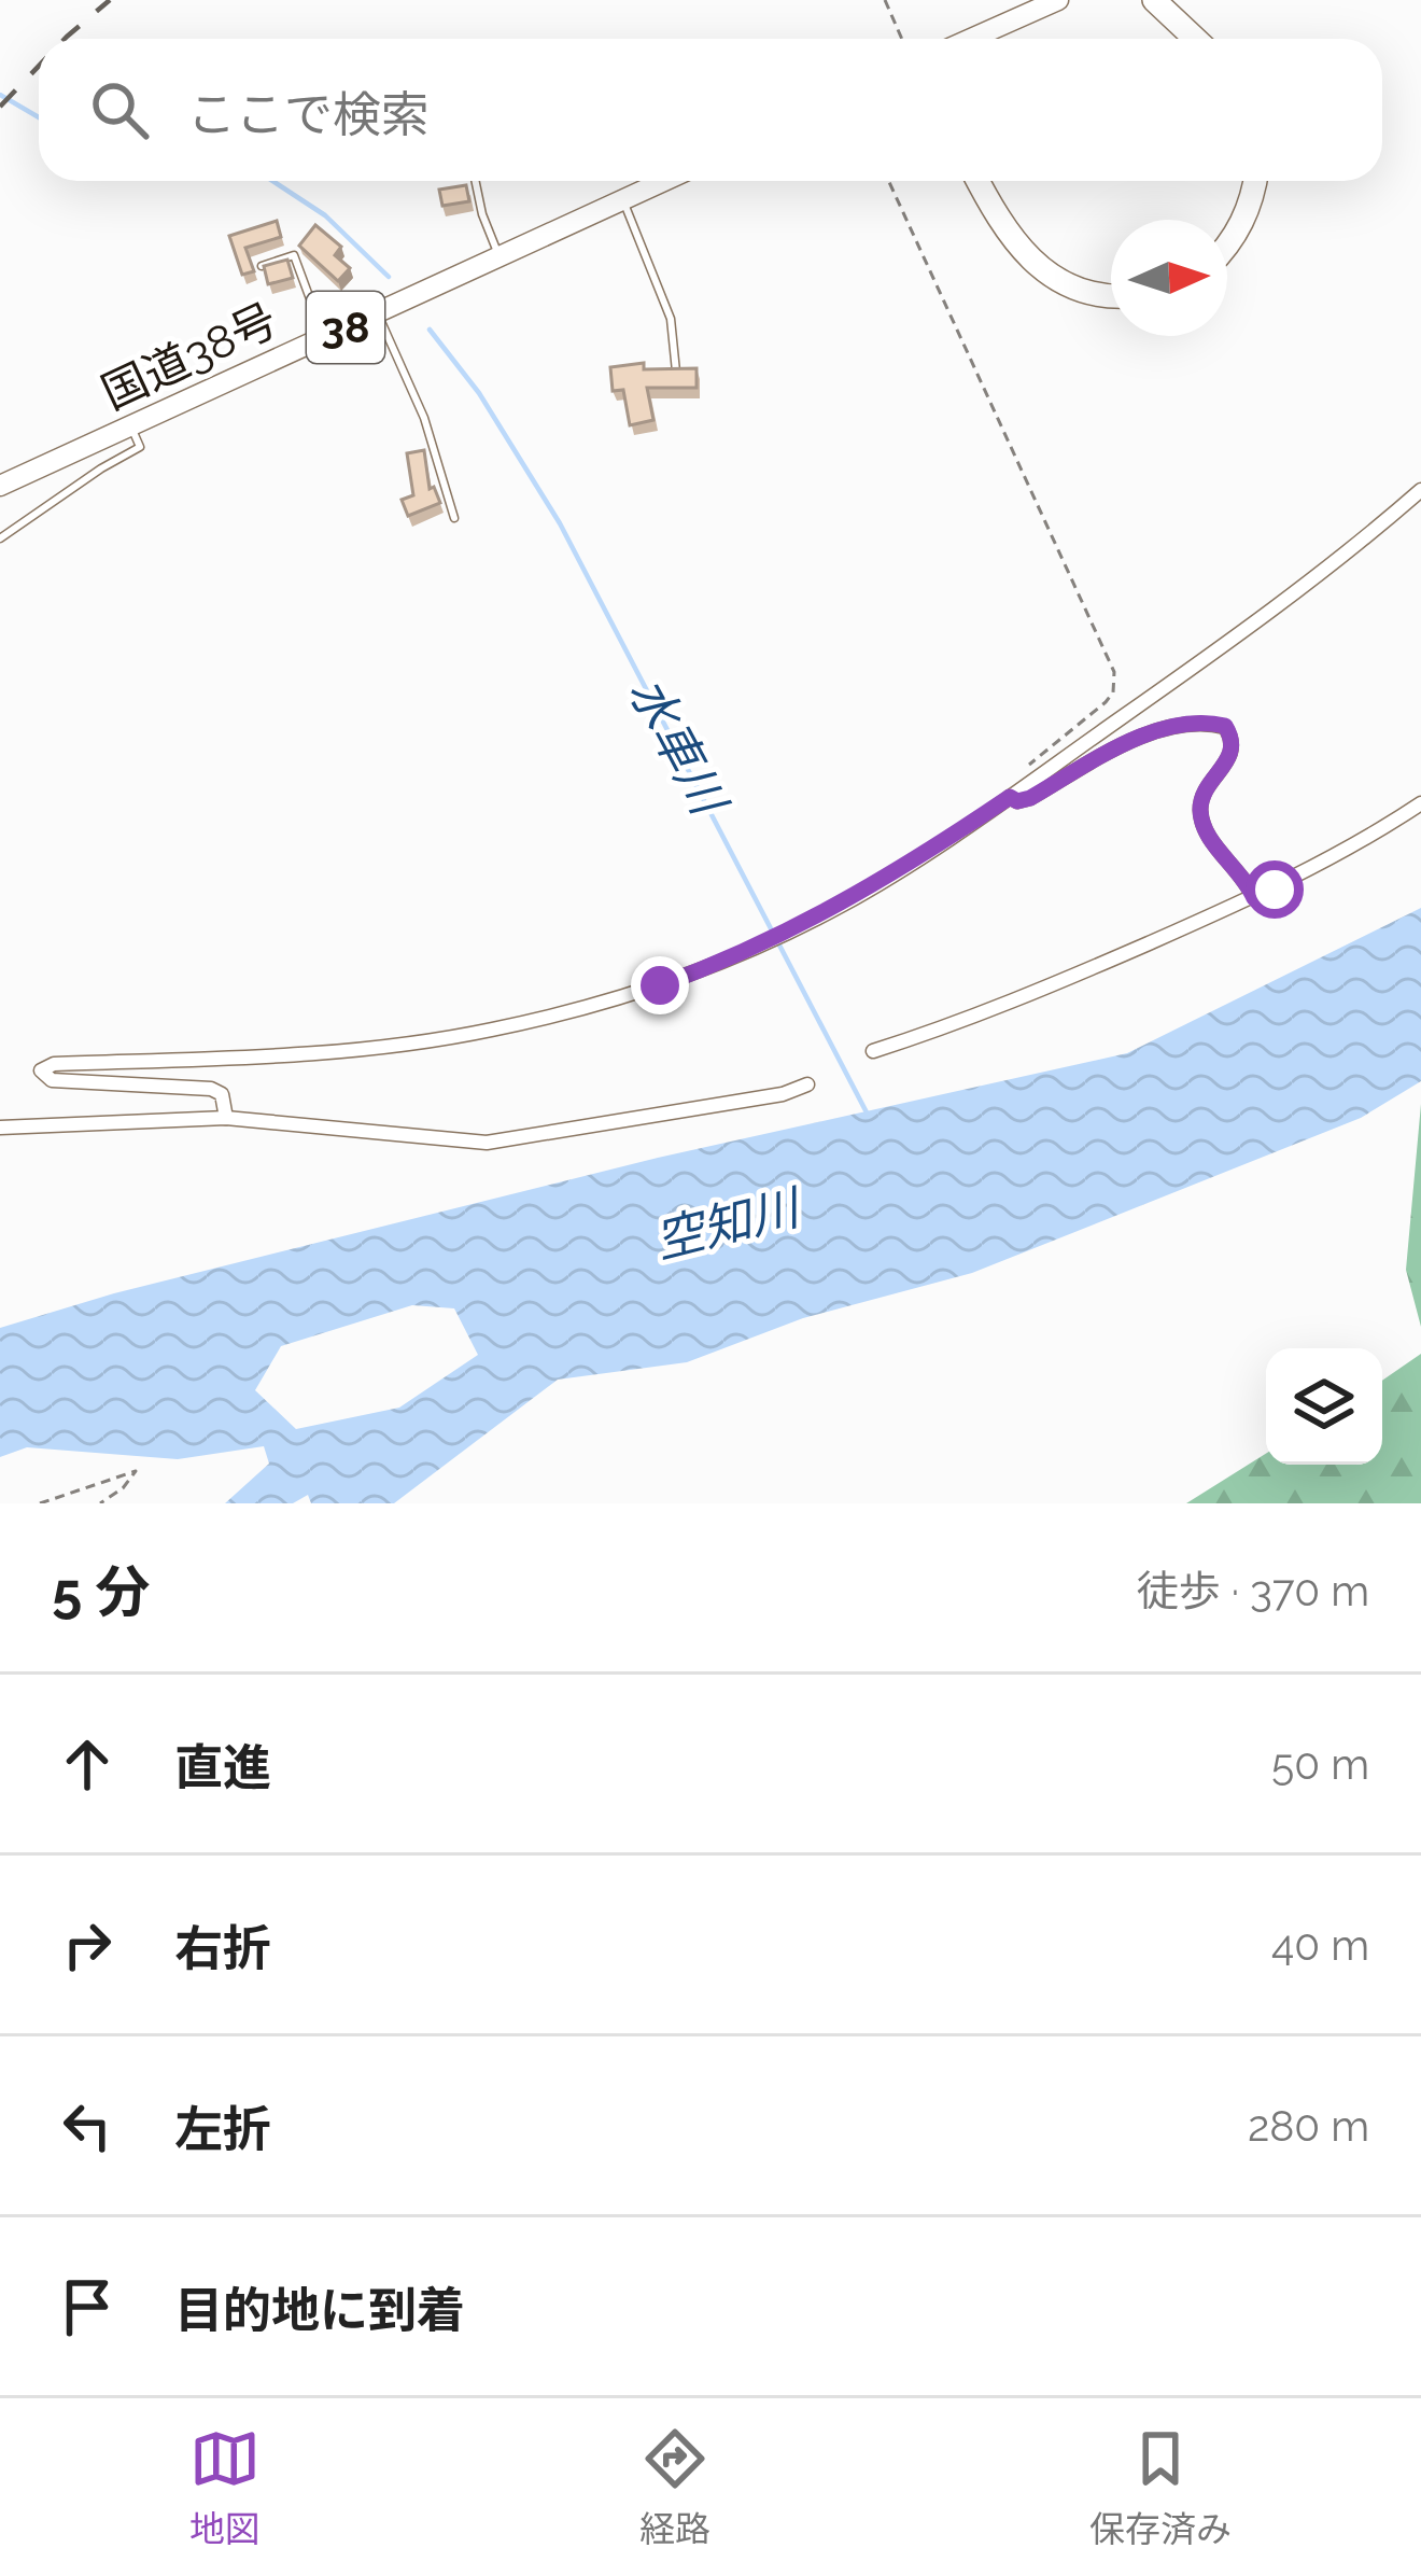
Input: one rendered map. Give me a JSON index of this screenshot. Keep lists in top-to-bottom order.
{
  "streets": {
    "highway": ["38", "国道38号"]
  },
  "water": ["水車川", "空知川"],
  "north": "right",
  "page": {
    "search": "ここで検索",
    "heading": ["5 分", "徒歩 · 370 m"],
    "list": [
      ["直進", "50 m"],
      ["右折", "40 m"],
      ["左折", "280 m"],
      "目的地に到着"
    ],
    "nav": ["地図", "経路", "保存済み"]
  }
}
